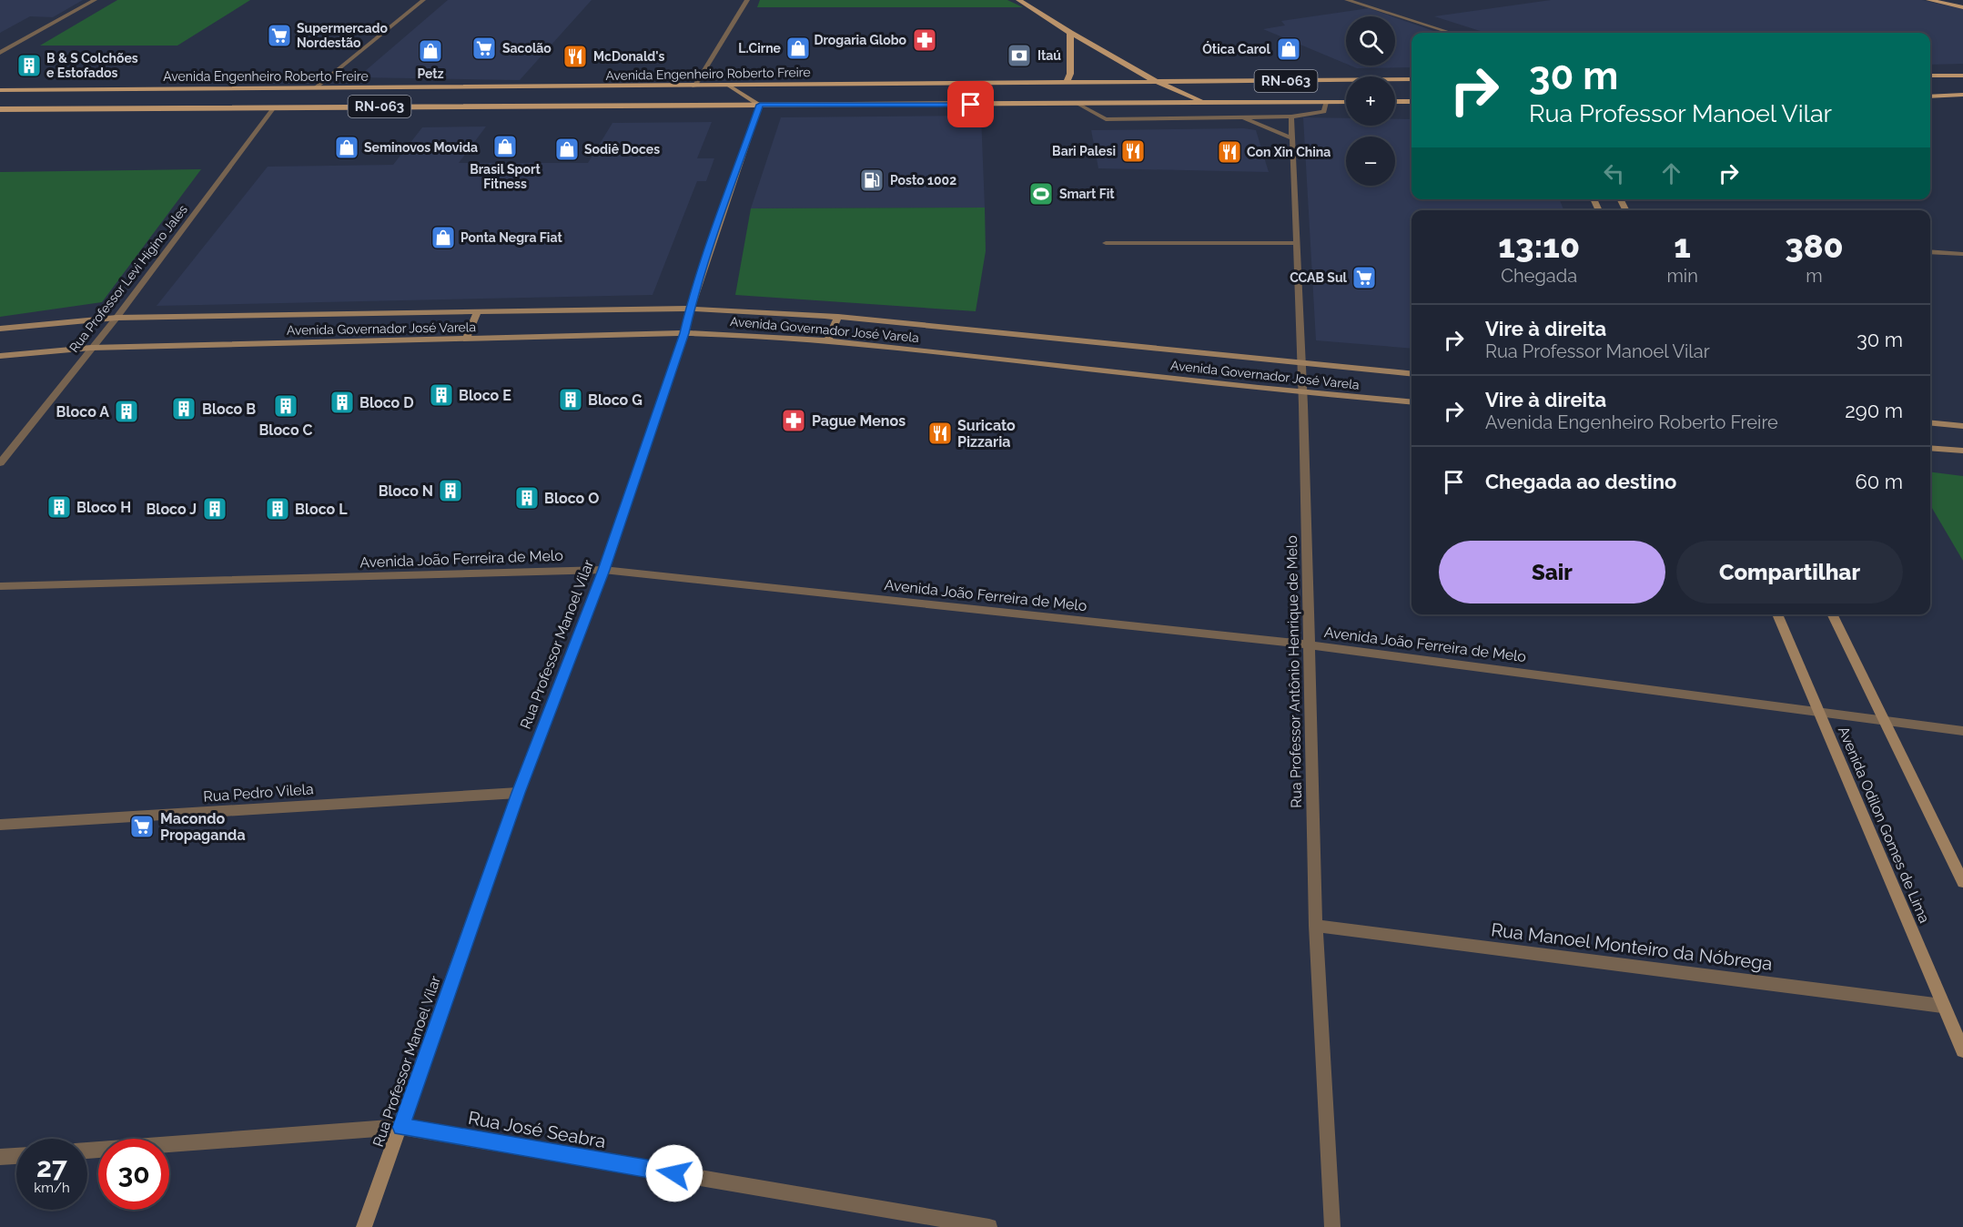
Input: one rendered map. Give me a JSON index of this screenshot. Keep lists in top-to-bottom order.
{
  "streets": {
    "main road": ["Avenida Engenheiro Roberto Freire", "RN-063"],
    "street": [
      "Rua Professor Levi Higino Jales",
      "Avenida Governador José Varela",
      "Avenida João Ferreira de Melo",
      "Rua Professor Manoel Vilar",
      "Rua Professor Antônio Henrique de Melo",
      "Rua Pedro Vilela",
      "Avenida Odilon Gomes de Lima",
      "Rua Manoel Monteiro da Nóbrega",
      "Rua José Seabra"
    ]
  },
  "crossings": [
    ["Avenida Engenheiro Roberto Freire", "Rua Professor Levi Higino Jales"],
    ["Avenida Engenheiro Roberto Freire", "Rua Professor Manoel Vilar"],
    ["Rua Professor Levi Higino Jales", "Avenida Governador José Varela"],
    ["Avenida Governador José Varela", "Rua Professor Manoel Vilar"],
    ["Avenida Governador José Varela", "Rua Professor Antônio Henrique de Melo"],
    ["Avenida João Ferreira de Melo", "Rua Professor Manoel Vilar"],
    ["Avenida João Ferreira de Melo", "Rua Professor Antônio Henrique de Melo"],
    ["Avenida João Ferreira de Melo", "Avenida Odilon Gomes de Lima"],
    ["Rua Professor Manoel Vilar", "Rua Pedro Vilela"],
    ["Rua Professor Manoel Vilar", "Rua José Seabra"],
    ["Rua Professor Antônio Henrique de Melo", "Rua Manoel Monteiro da Nóbrega"],
    ["Avenida Odilon Gomes de Lima", "Rua Manoel Monteiro da Nóbrega"]
  ],
  "places": {
    "supermarket": [
      "Supermercado Nordestão",
      "Sacolão",
      "CCAB Sul",
      "Macondo Propaganda"
    ],
    "pharmacy": ["Drogaria Globo", "Pague Menos"],
    "shop": [
      "L.Cirne",
      "Ótica Carol",
      "Petz",
      "Brasil Sport Fitness",
      "Seminovos Movida",
      "Sodiê Doces",
      "Ponta Negra Fiat"
    ],
    "bank": ["Itaú"],
    "restaurant": [
      "McDonald's",
      "Bari Palesi",
      "Con Xin China",
      "Suricato Pizzaria"
    ],
    "building": [
      "B & S Colchões e Estofados",
      "Bloco E",
      "Bloco G",
      "Bloco D",
      "Bloco C",
      "Bloco B",
      "Bloco A",
      "Bloco N",
      "Bloco O",
      "Bloco H",
      "Bloco J",
      "Bloco L"
    ],
    "fuel station": ["Posto 1002"],
    "sports": ["Smart Fit"]
  },
  "page": {
    "map_buttons": ["+", "−"],
    "turn": ["30 m", "Rua Professor Manoel Vilar"],
    "eta": [
      "13:10",
      "Chegada",
      "1",
      "min",
      "380",
      "m"
    ],
    "list": [
      {
        "name": "Vire à direita",
        "note": "Rua Professor Manoel Vilar",
        "value": "30 m"
      },
      {
        "name": "Vire à direita",
        "note": "Avenida Engenheiro Roberto Freire",
        "value": "290 m"
      },
      {
        "name": "Chegada ao destino",
        "value": "60 m"
      }
    ],
    "buttons": ["Sair", "Compartilhar"],
    "speed": "27 km/h",
    "limit": "30"
  }
}
